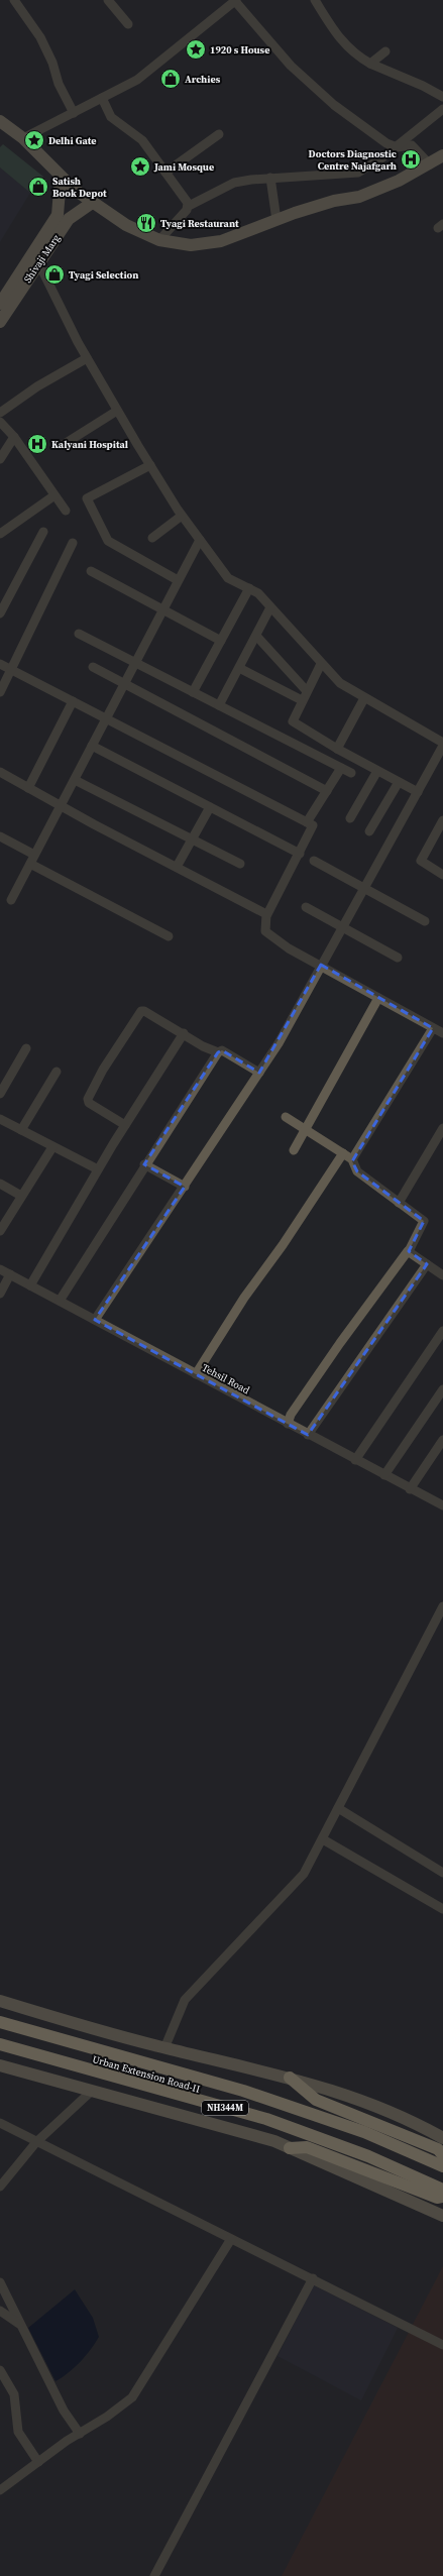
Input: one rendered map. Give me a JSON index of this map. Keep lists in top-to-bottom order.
{
  "streets": {
    "highway": ["Urban Extension Road-II", "NH344M"],
    "street": ["Shivaji Marg", "Tehsil Road"]
  },
  "places": {
    "place": ["1920 s House", "Delhi Gate", "Jami Mosque"],
    "shop": ["Archies", "Satish Book Depot", "Tyagi Selection"],
    "hospital": ["Doctors Diagnostic Centre Najafgarh", "Kalyani Hospital"],
    "restaurant": ["Tyagi Restaurant"]
  }
}
